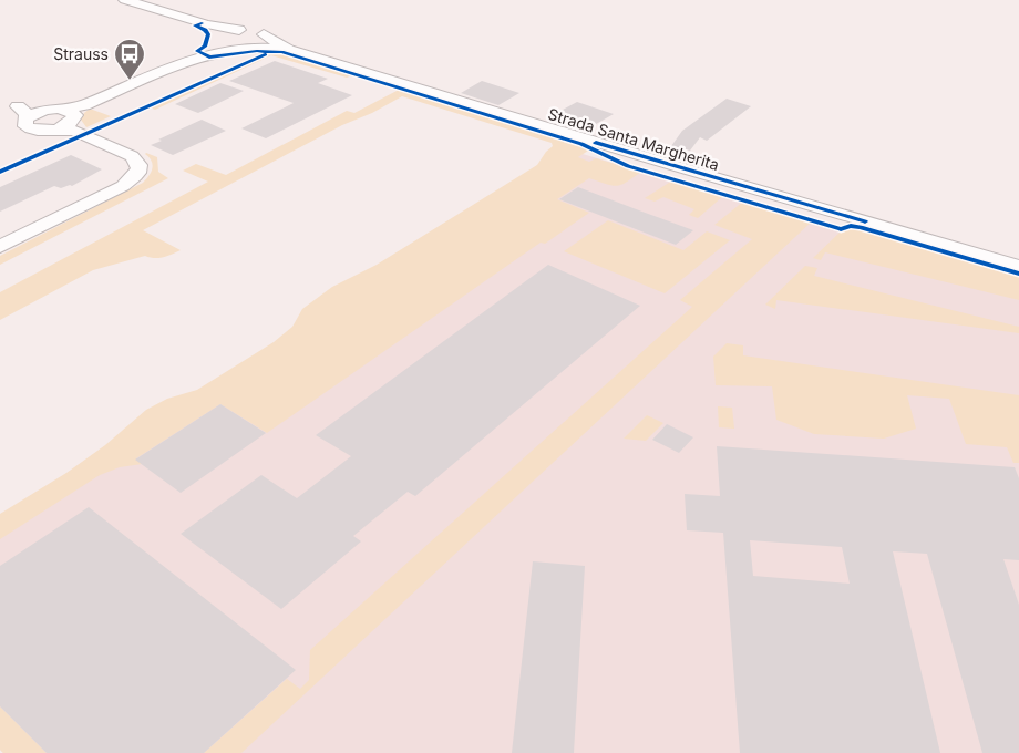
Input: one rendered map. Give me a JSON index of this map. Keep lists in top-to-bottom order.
{
  "streets": {
    "street": ["Strada Santa Margherita"]
  },
  "places": {
    "bus stop": ["Strauss"]
  }
}
